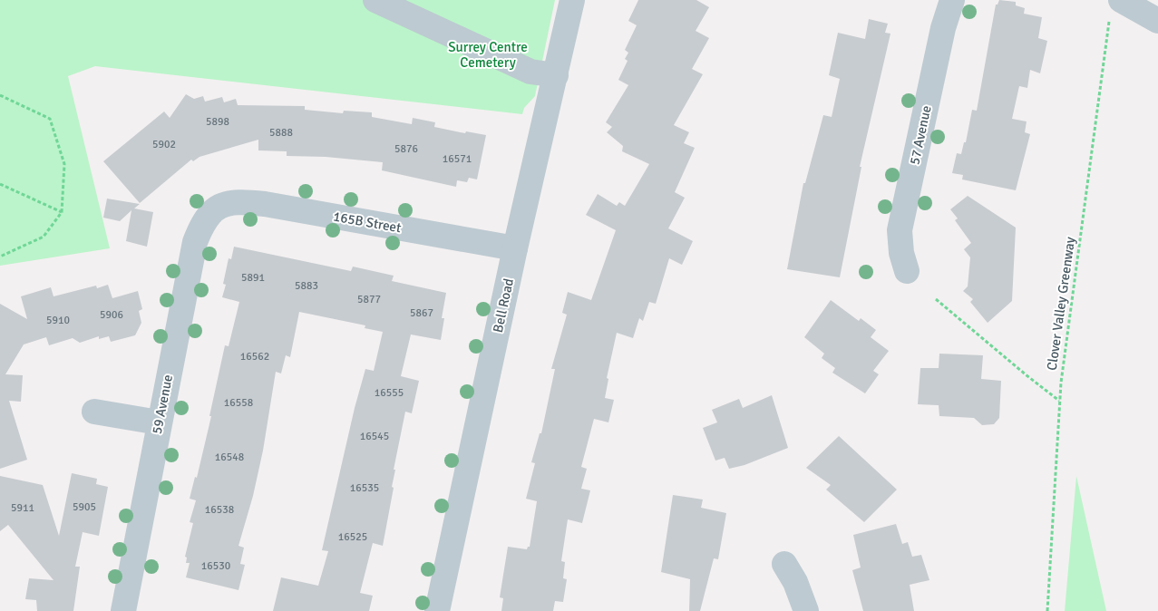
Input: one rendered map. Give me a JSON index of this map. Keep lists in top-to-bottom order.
{
  "streets": {
    "street": [
      "57 Avenue",
      "165B Street",
      "Bell Road",
      "59 Avenue"
    ],
    "path": ["Clover Valley Greenway"]
  },
  "crossings": [
    ["165B Street", "Bell Road"],
    ["165B Street", "59 Avenue"]
  ],
  "parks": ["Surrey Centre Cemetery"],
  "house_numbers": [
    "5898",
    "5888",
    "5902",
    "5876",
    "16571",
    "5891",
    "5883",
    "5877",
    "5867",
    "5906",
    "5910",
    "16562",
    "16555",
    "16558",
    "16545",
    "16548",
    "16535",
    "5905",
    "5911",
    "16538",
    "16525",
    "16530"
  ]
}
